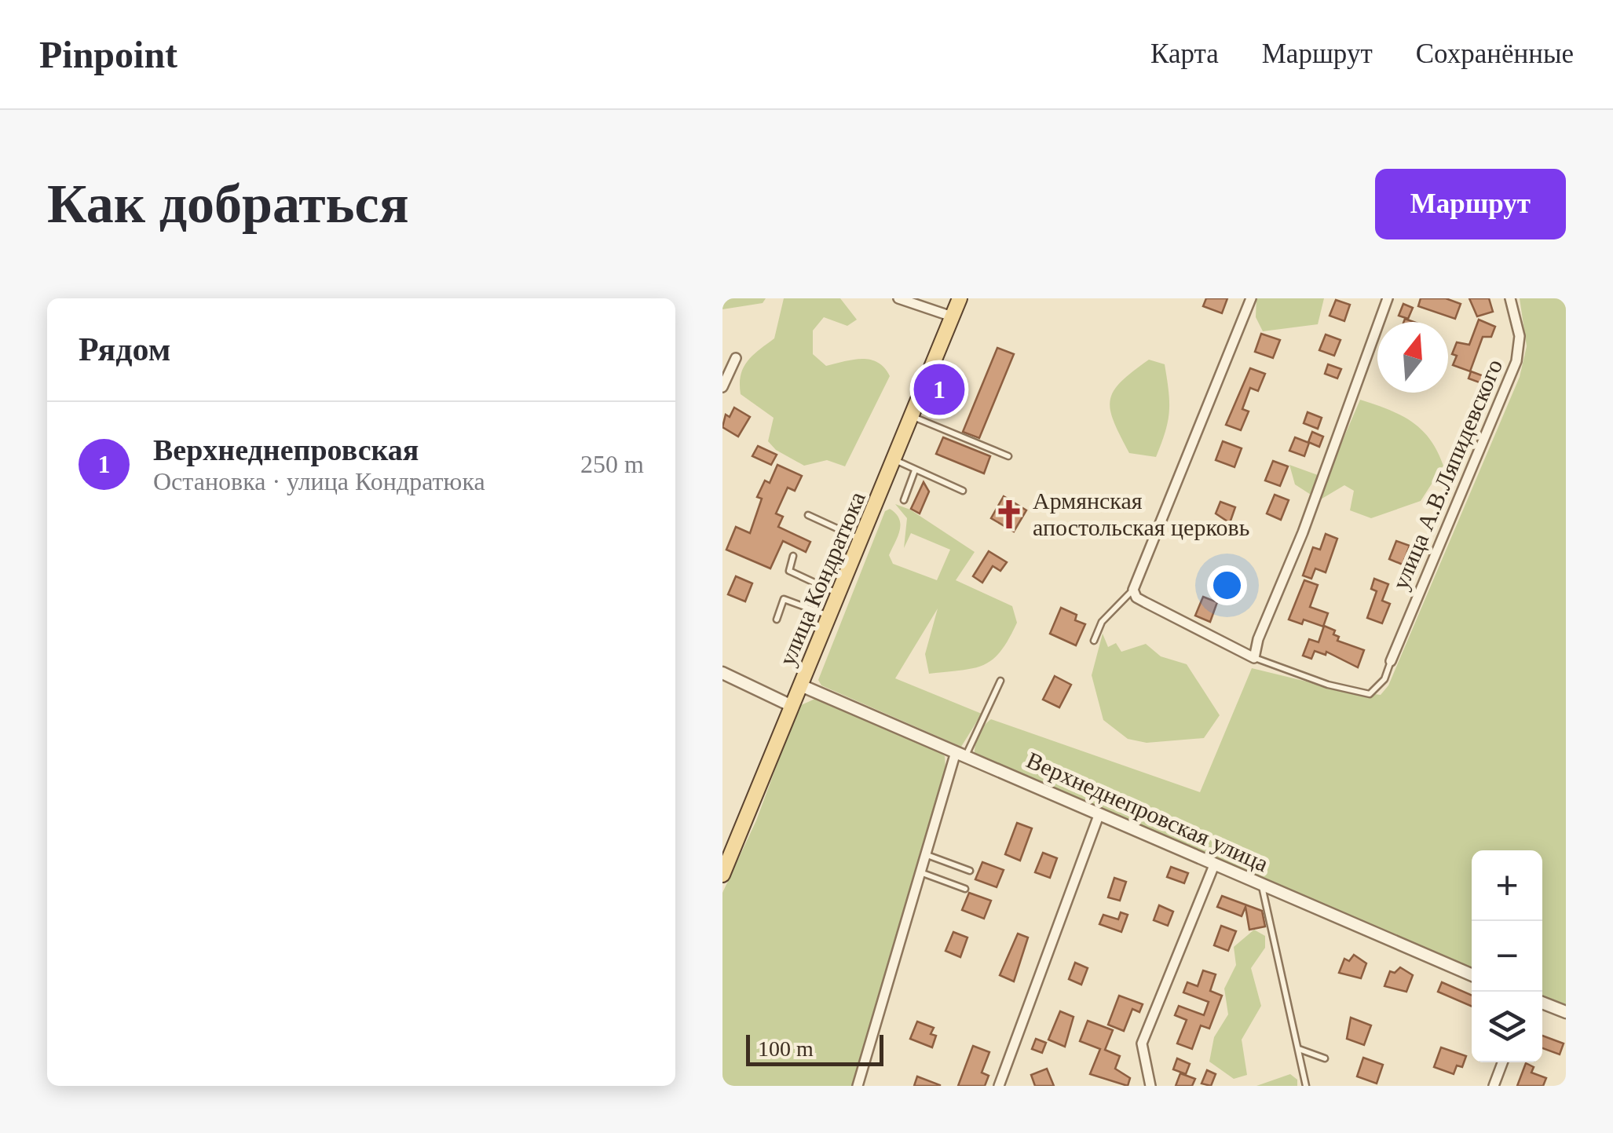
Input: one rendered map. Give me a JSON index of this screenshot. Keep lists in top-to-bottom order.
{
  "streets": {
    "main road": ["улица Кондратюка"],
    "street": ["улица А.В.Ляпидевского", "Верхнеднепровская улица"]
  },
  "crossings": [
    ["улица Кондратюка", "Верхнеднепровская улица"]
  ],
  "places": {
    "church": ["Армянская апостольская церковь"]
  },
  "scale_bar": "100 m",
  "north": "top",
  "page": {
    "header": "Pinpoint",
    "nav": ["Карта", "Маршрут", "Сохранённые"],
    "buttons": "Маршрут",
    "title": "Как добраться",
    "heading": "Рядом",
    "pins": "1",
    "list": [
      {
        "mark": "1",
        "name": "Верхнеднепровская",
        "note": "Остановка · улица Кондратюка",
        "value": "250 m"
      }
    ],
    "map_buttons": ["+", "−"],
    "scale": "100 m"
  }
}
